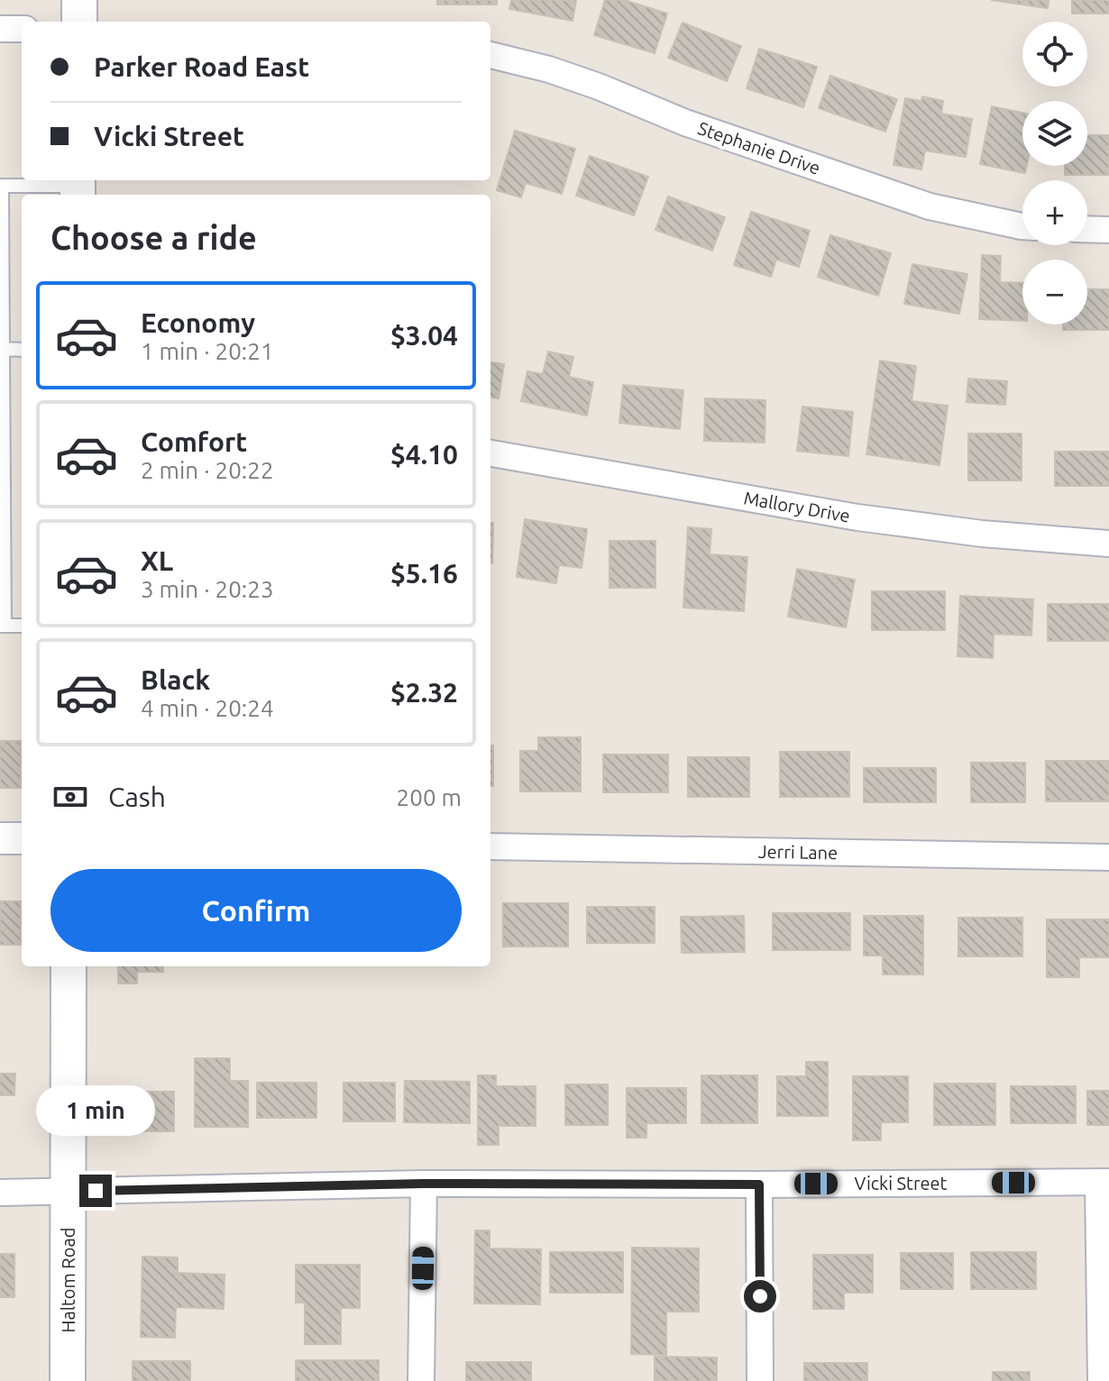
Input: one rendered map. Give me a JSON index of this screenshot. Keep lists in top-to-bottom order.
{
  "streets": {
    "main road": ["Haltom Road"],
    "street": [
      "Stephanie Drive",
      "Mallory Drive",
      "Jerri Lane",
      "Vicki Street"
    ]
  },
  "crossings": [
    ["Vicki Street", "Haltom Road"]
  ],
  "page": {
    "map_buttons": ["+", "−"],
    "banner": ["Parker Road East", "Vicki Street"],
    "heading": "Choose a ride",
    "list": [
      {
        "name": "Economy",
        "note": "1 min · 20:21",
        "value": "$3.04"
      },
      {
        "name": "Comfort",
        "note": "2 min · 20:22",
        "value": "$4.10"
      },
      {
        "name": "XL",
        "note": "3 min · 20:23",
        "value": "$5.16"
      },
      {
        "name": "Black",
        "note": "4 min · 20:24",
        "value": "$2.32"
      }
    ],
    "pay": ["Cash", "200 m"],
    "buttons": "Confirm",
    "bubble": "1 min"
  }
}
